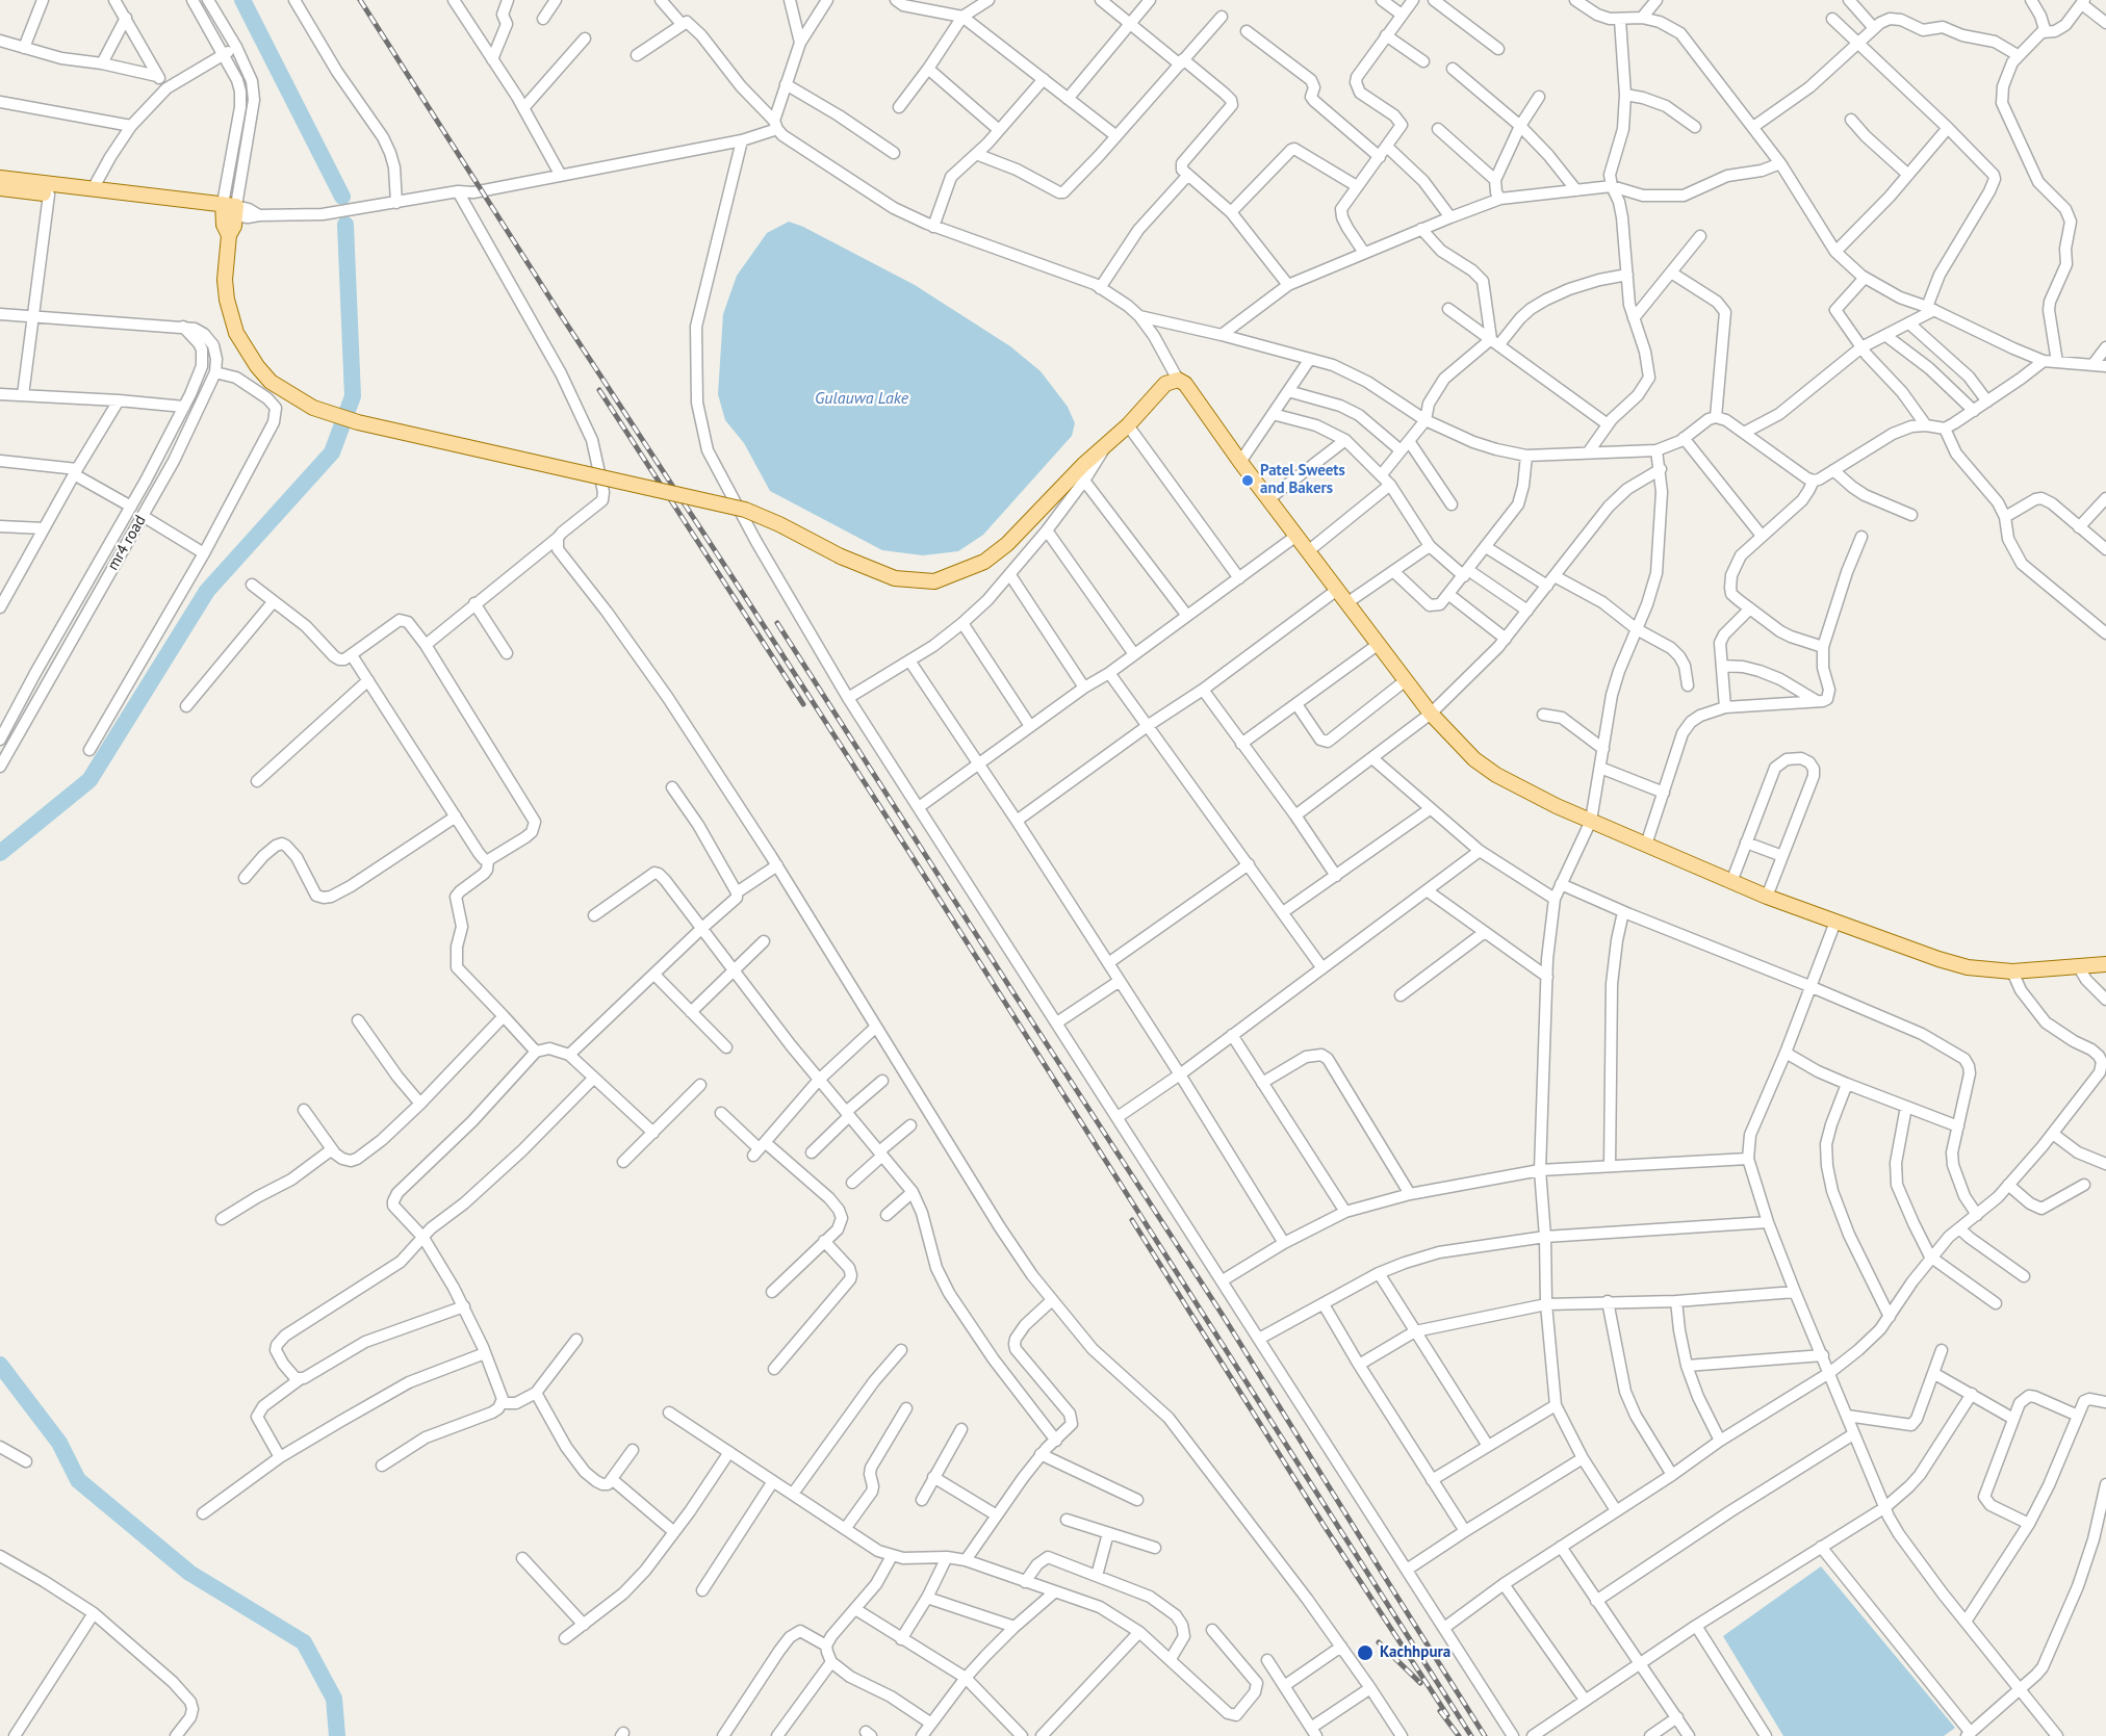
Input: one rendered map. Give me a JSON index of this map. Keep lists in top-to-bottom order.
{
  "streets": {
    "street": ["mr4 road"]
  },
  "water": ["Gulauwa Lake"],
  "places": ["Patel Sweets and Bakers", "Kachhpura"]
}
